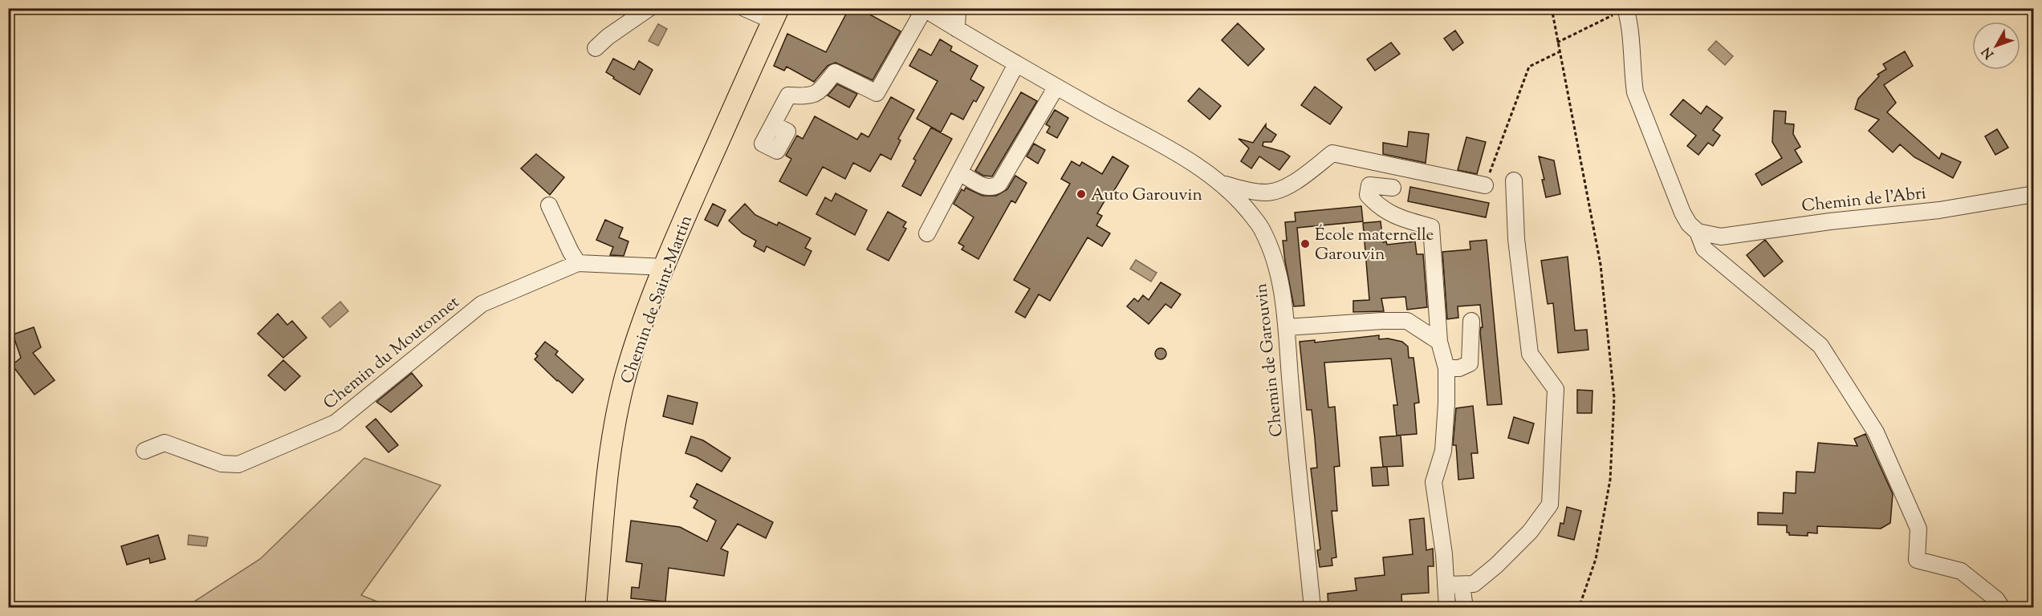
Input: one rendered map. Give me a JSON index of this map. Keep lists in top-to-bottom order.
{
  "streets": {
    "main road": ["Chemin de Saint-Martin"],
    "street": ["Chemin de l'Abri", "Chemin du Moutonnet", "Chemin de Garouvin"]
  },
  "crossings": [
    ["Chemin de Saint-Martin", "Chemin du Moutonnet"]
  ],
  "places": ["Auto Garouvin", "École maternelle Garouvin"],
  "north": "bottom left"
}
